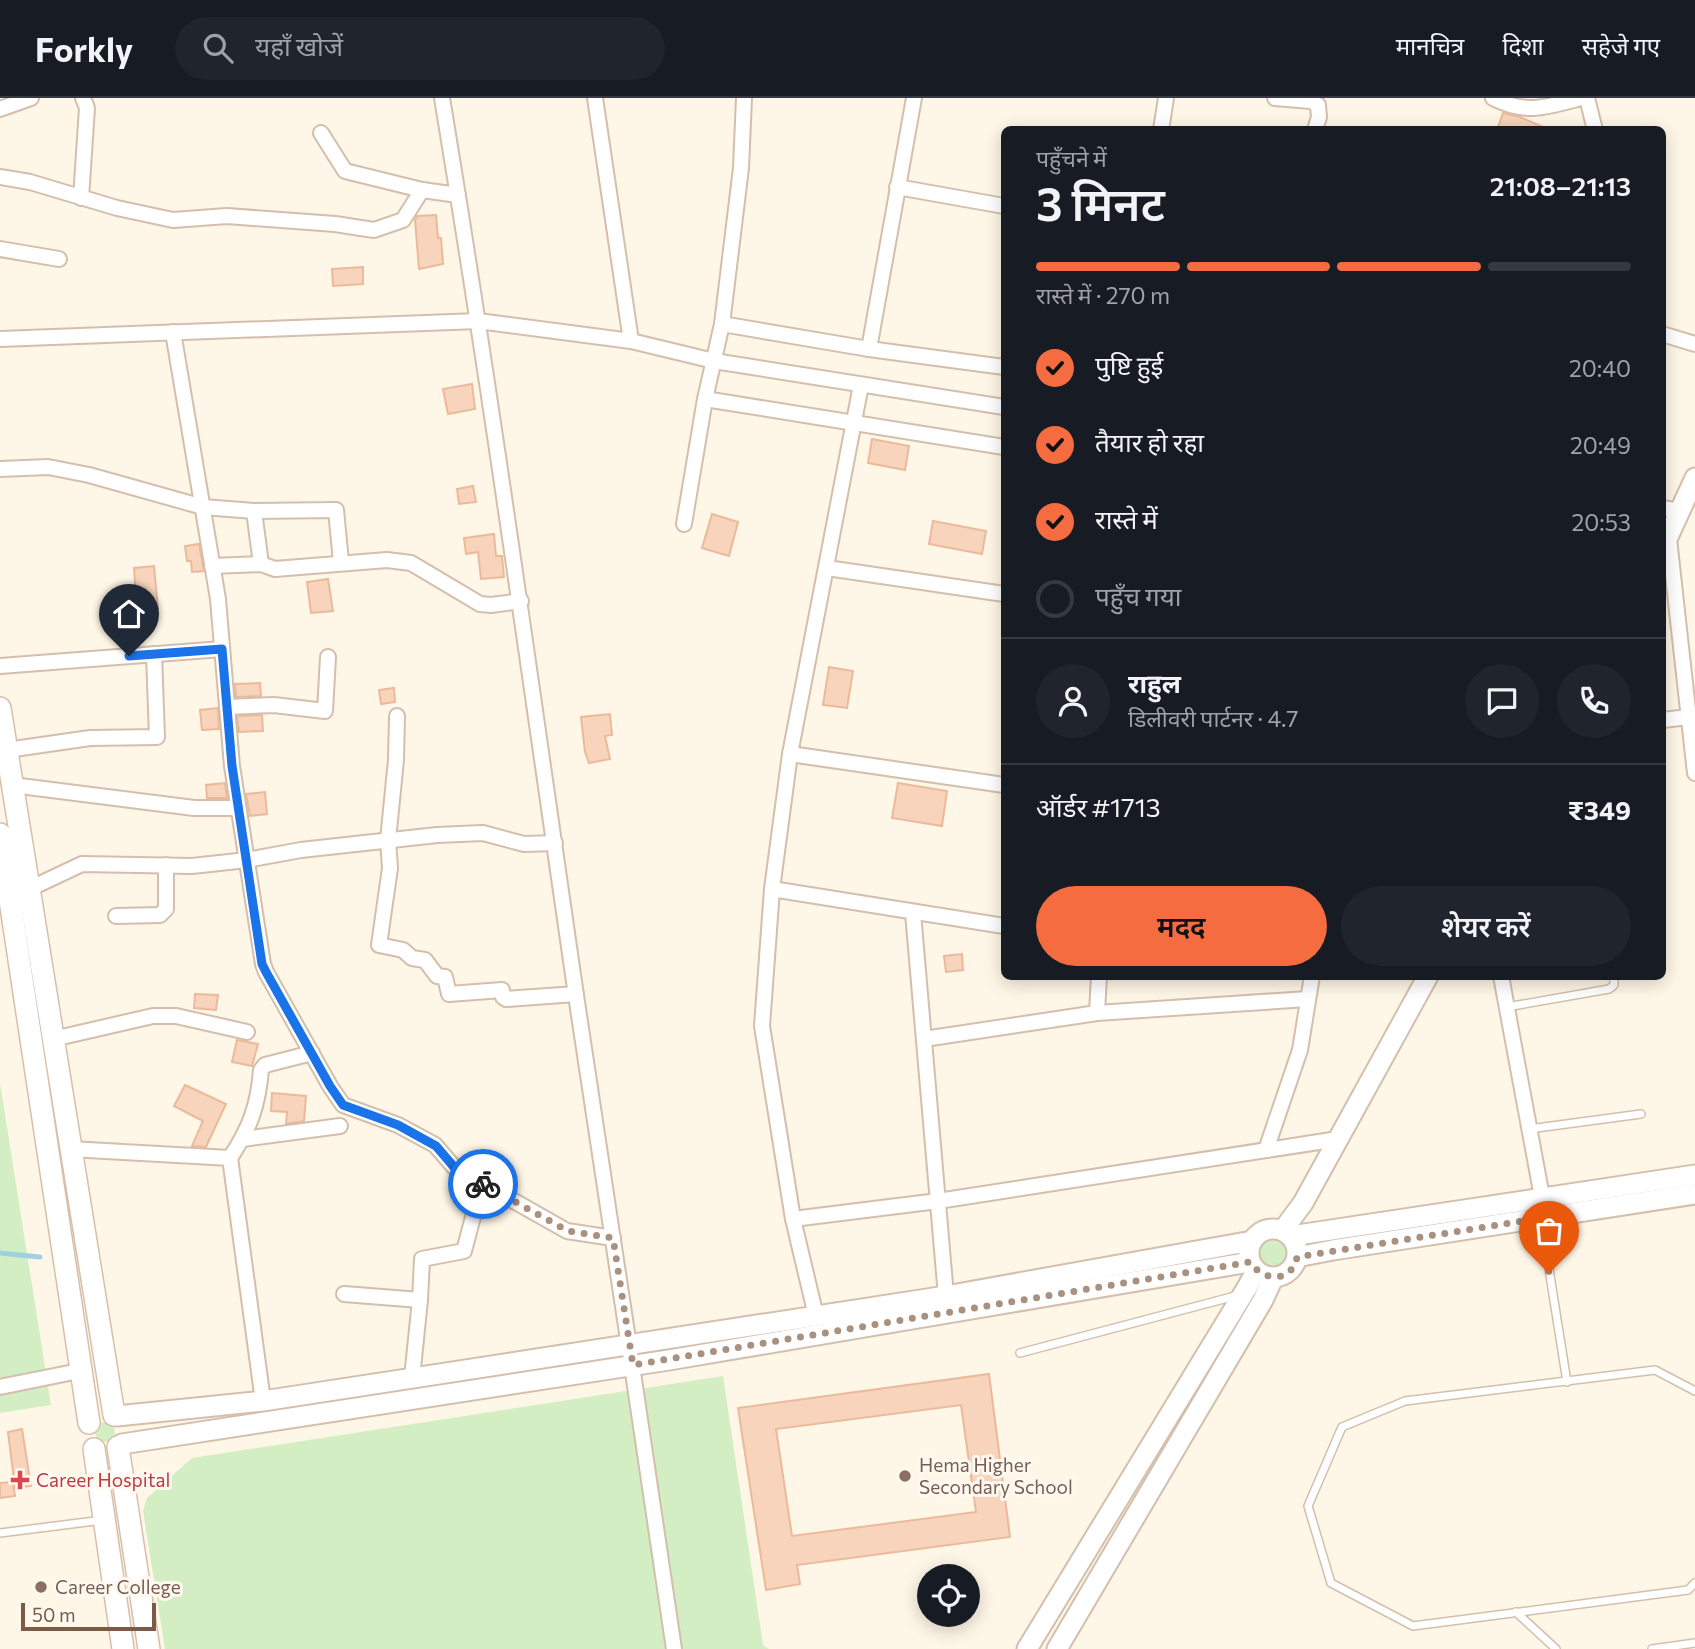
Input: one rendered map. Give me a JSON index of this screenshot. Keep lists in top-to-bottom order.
{
  "places": {
    "other": ["Hema Higher Secondary School", "Career College"],
    "health": ["Career Hospital"]
  },
  "scale_bar": "50 m",
  "page": {
    "header": "Forkly",
    "search": "यहाँ खोजें",
    "nav": ["मानचित्र", "दिशा", "सहेजे गए"],
    "heading": ["3 मिनट", "पहुँचने में", "21:08–21:13"],
    "panel": [
      "राहुल",
      "डिलीवरी पार्टनर · 4.7",
      "ऑर्डर #1713",
      "₹349"
    ],
    "bar": "रास्ते में · 270 m",
    "list": [
      ["पुष्टि हुई", "20:40"],
      ["तैयार हो रहा", "20:49"],
      ["रास्ते में", "20:53"],
      "पहुँच गया"
    ],
    "buttons": ["मदद", "शेयर करें"],
    "scale": "50 m"
  }
}
